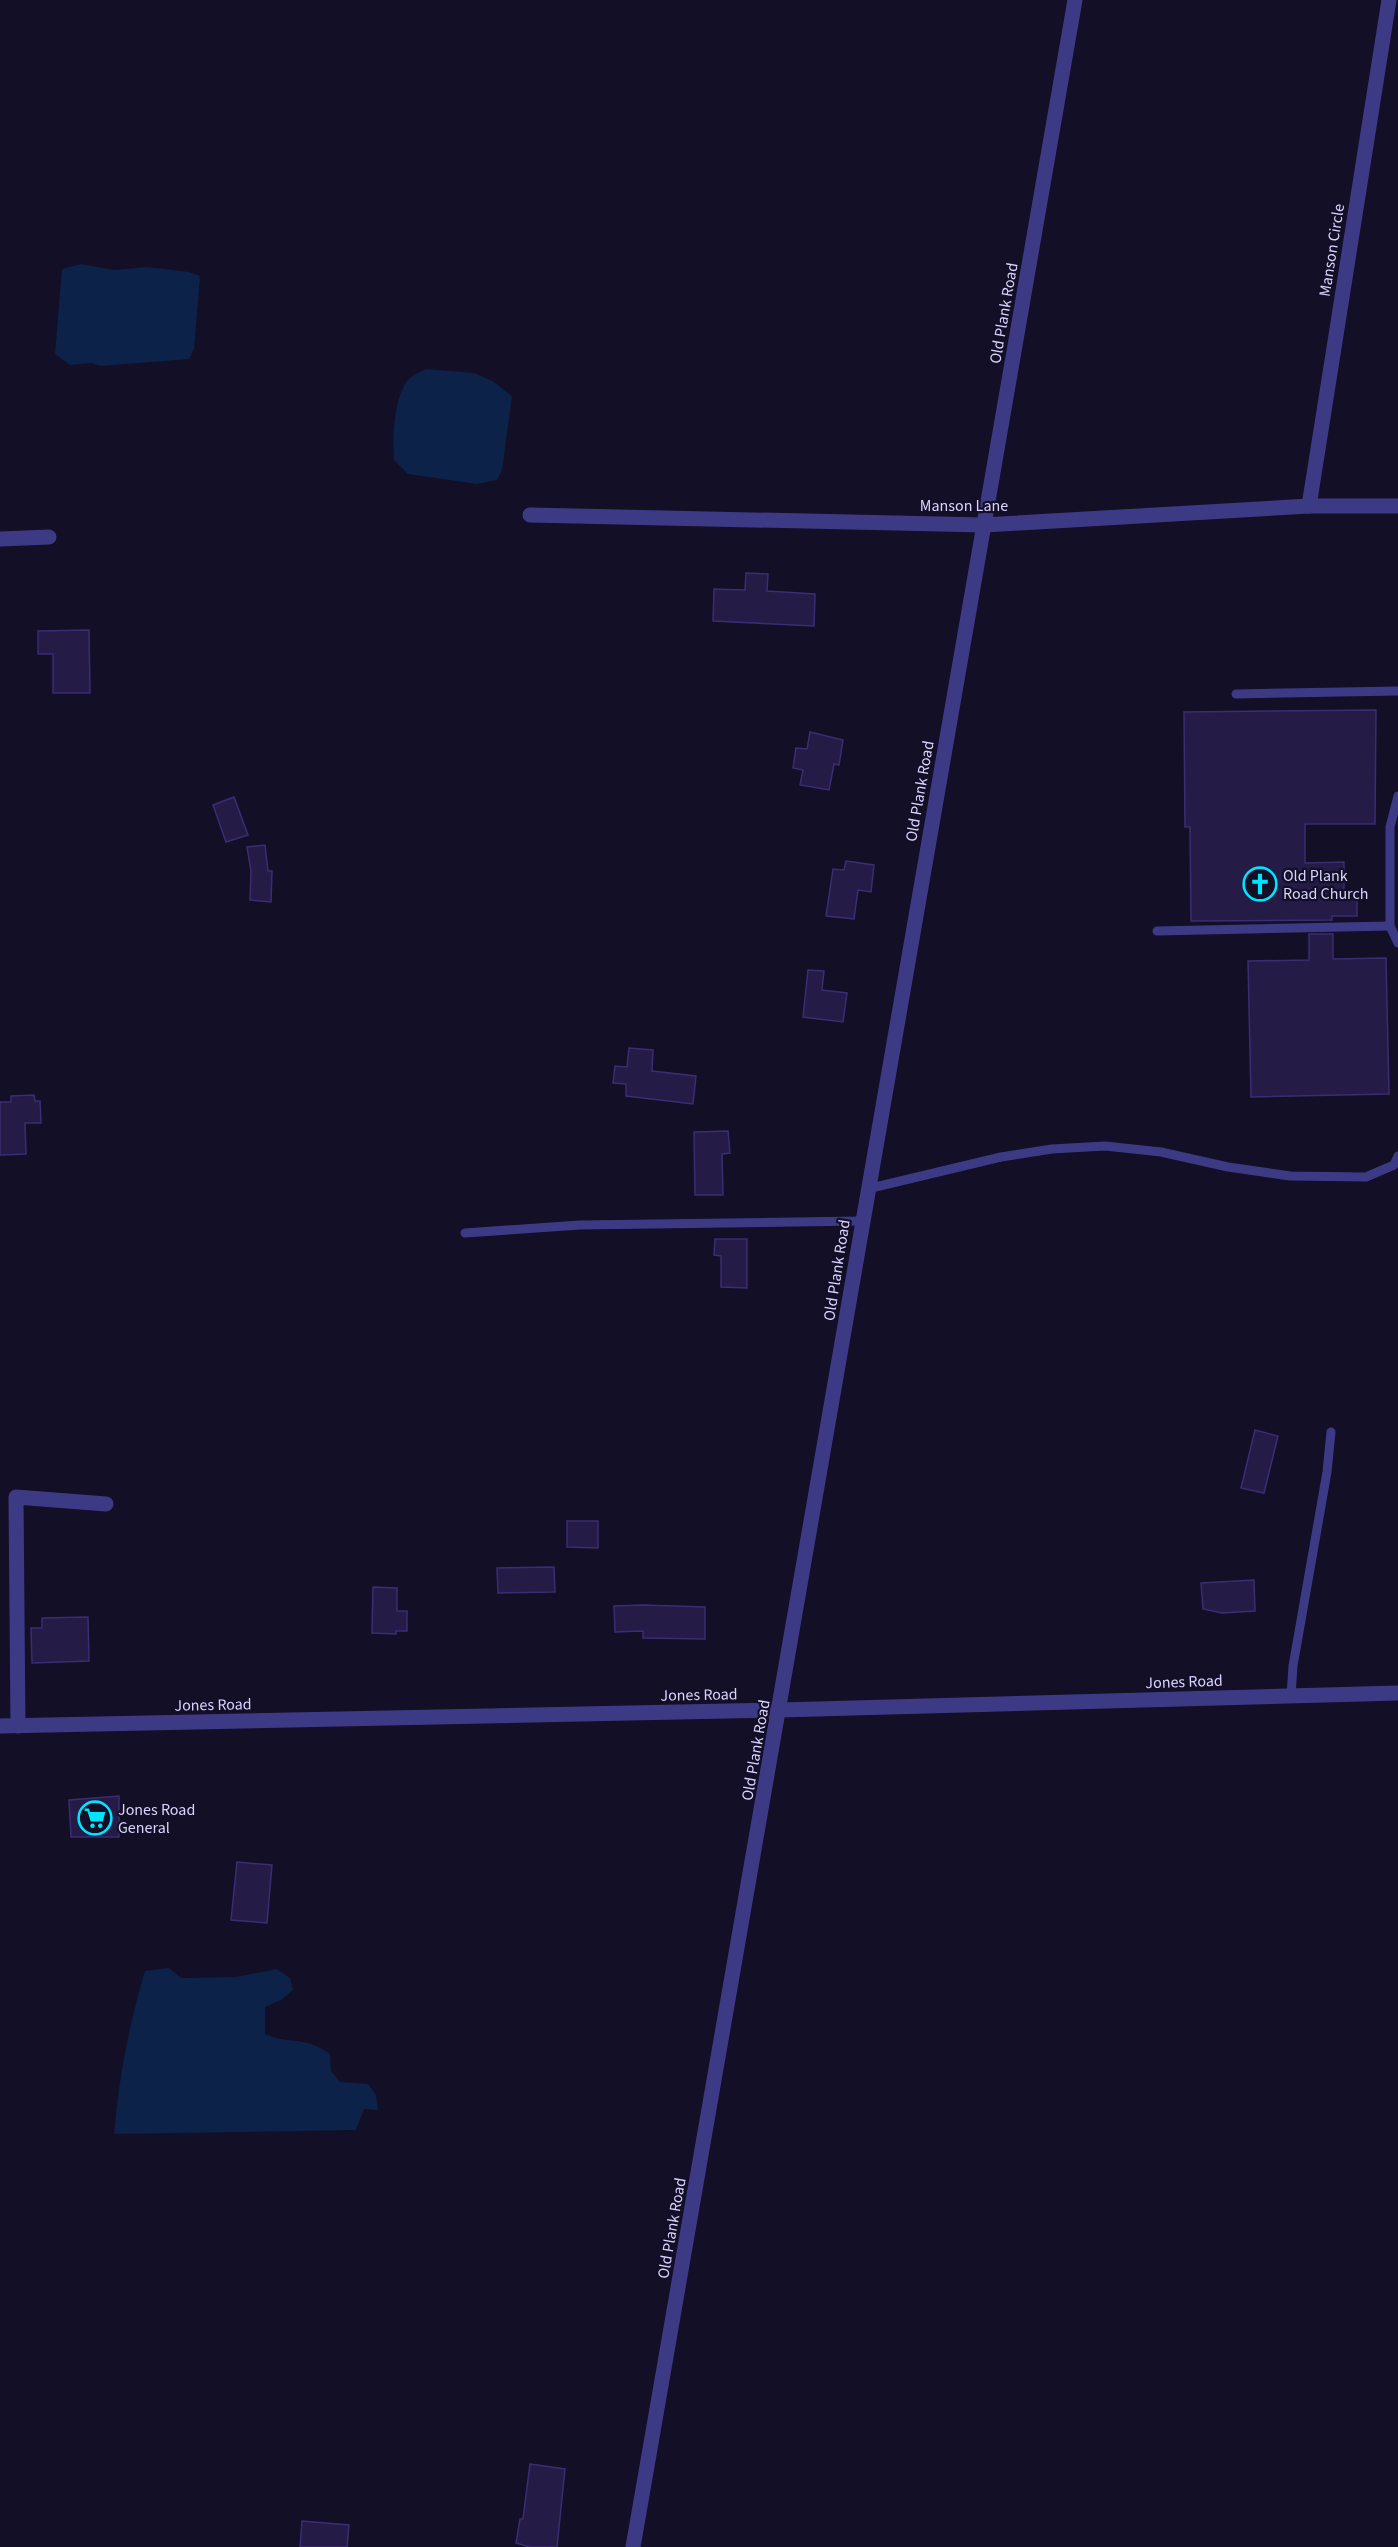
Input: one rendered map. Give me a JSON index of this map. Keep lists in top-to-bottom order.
{
  "streets": {
    "street": [
      "Manson Circle",
      "Old Plank Road",
      "Manson Lane",
      "Jones Road"
    ]
  },
  "crossings": [
    ["Manson Circle", "Manson Lane"],
    ["Old Plank Road", "Manson Lane"],
    ["Old Plank Road", "Jones Road"]
  ],
  "places": {
    "church": ["Old Plank Road Church"],
    "supermarket": ["Jones Road General"]
  }
}
